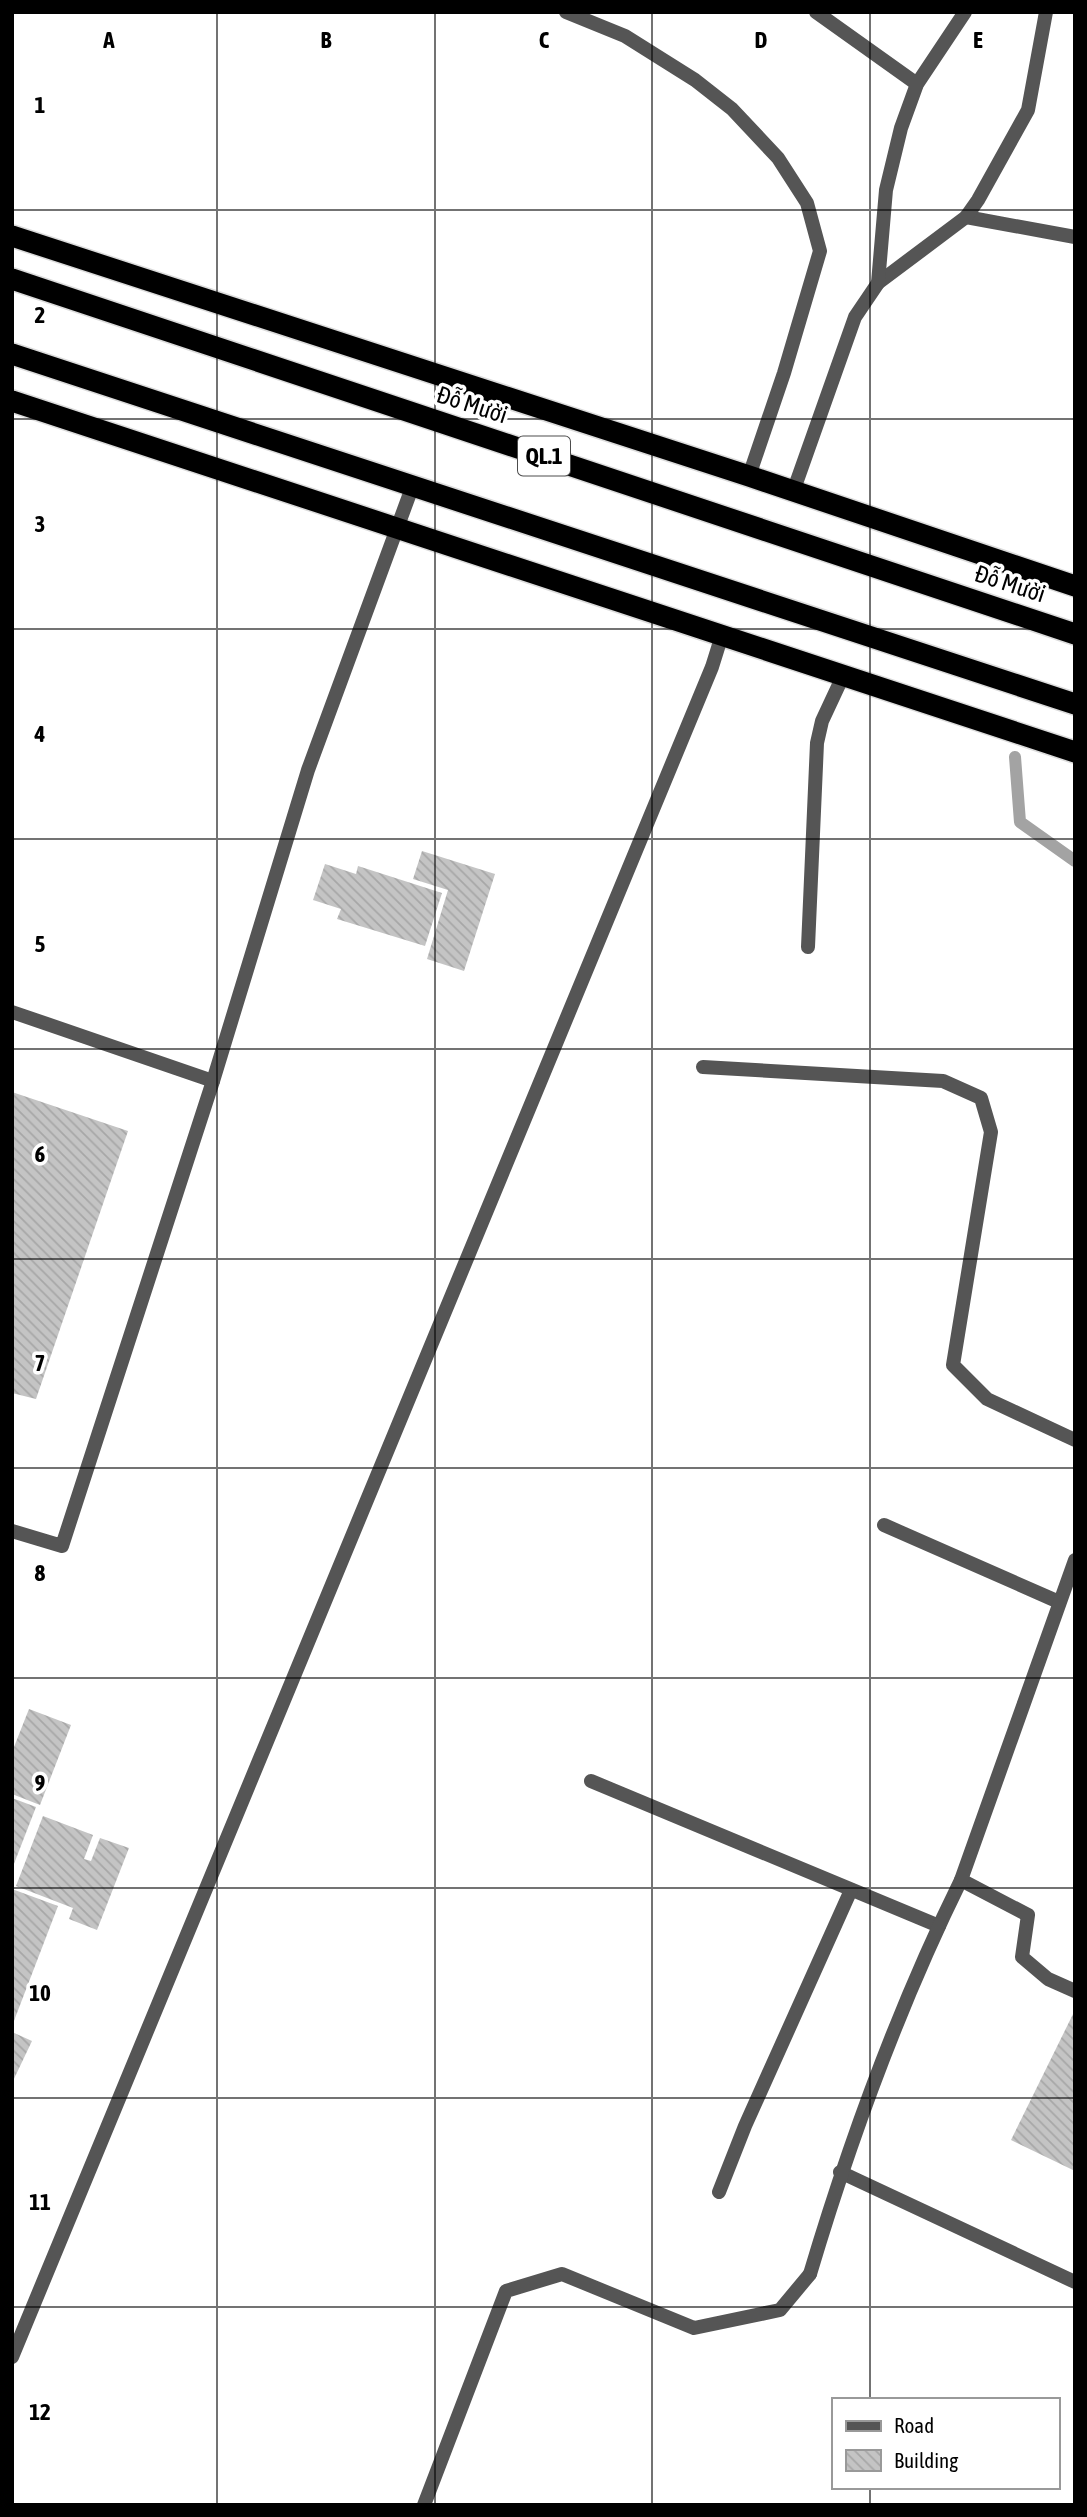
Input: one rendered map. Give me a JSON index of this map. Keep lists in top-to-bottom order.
{
  "streets": {
    "highway": ["Đỗ Mười", "QL.1"]
  },
  "legend": ["Road", "Building"],
  "grid": {
    "columns": [
      "A",
      "B",
      "C",
      "D",
      "E"
    ],
    "rows": [
      "1",
      "2",
      "3",
      "4",
      "5",
      "6",
      "7",
      "8",
      "9",
      "10",
      "11",
      "12"
    ]
  }
}
